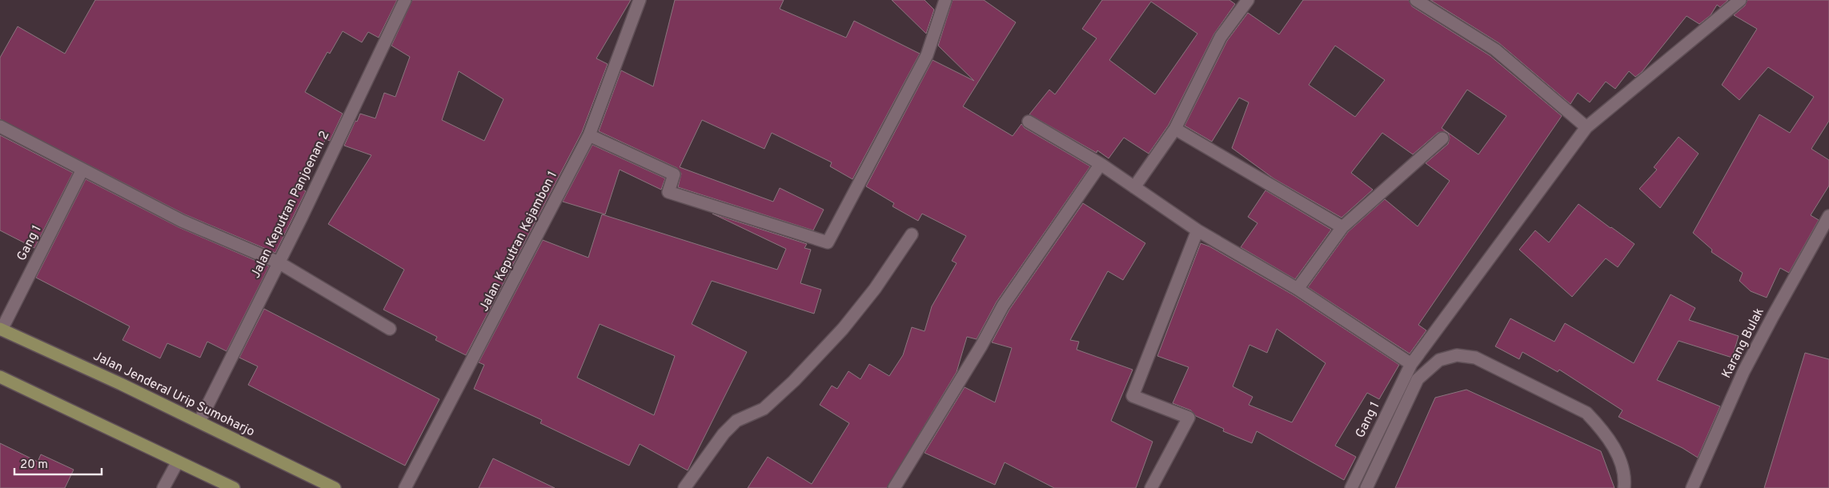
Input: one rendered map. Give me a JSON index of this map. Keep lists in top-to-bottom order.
{
  "streets": {
    "main road": ["Jalan Jenderal Urip Sumoharjo"],
    "street": [
      "Jalan Keputran Panjoenan 2",
      "Jalan Keputran Kejambon 1",
      "Gang 1",
      "Karang Bulak"
    ]
  },
  "crossings": [
    ["Jalan Keputran Panjoenan 2", "Jalan Jenderal Urip Sumoharjo"],
    ["Gang 1", "Jalan Jenderal Urip Sumoharjo"]
  ],
  "scale_bar": "20 m"
}
